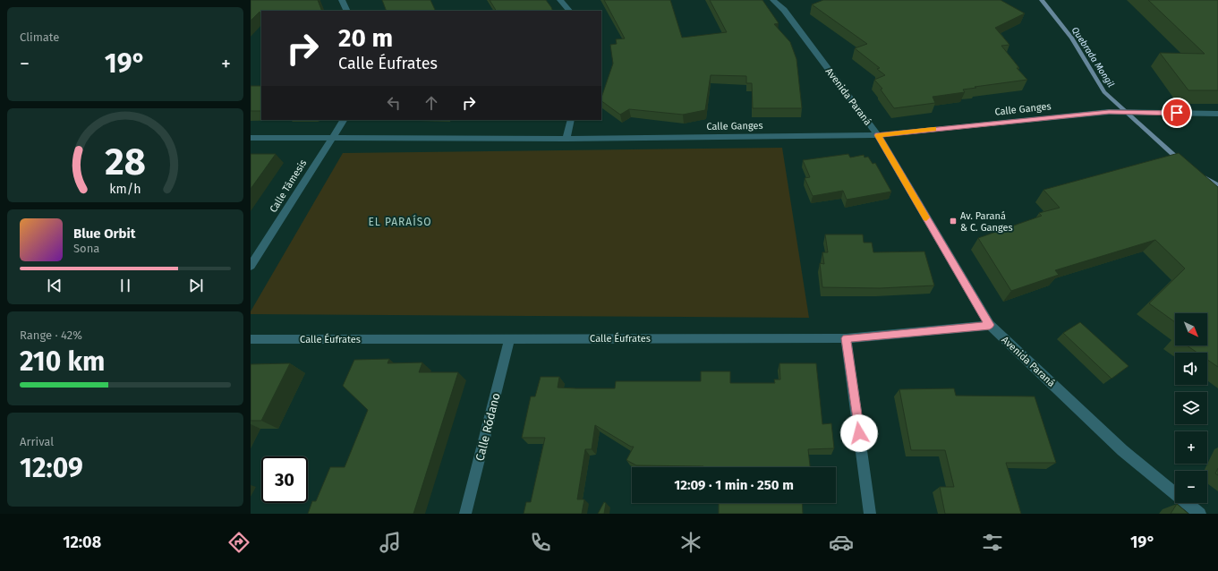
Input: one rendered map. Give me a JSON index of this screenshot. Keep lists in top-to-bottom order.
{
  "streets": {
    "street": [
      "Avenida Paraná",
      "Calle Ganges",
      "Calle Támesis",
      "Calle Éufrates",
      "Calle Ródano"
    ]
  },
  "crossings": [
    ["Avenida Paraná", "Calle Ganges"],
    ["Avenida Paraná", "Calle Éufrates"],
    ["Calle Ganges", "Calle Támesis"],
    ["Calle Éufrates", "Calle Ródano"]
  ],
  "districts": ["EL PARAÍSO"],
  "water": ["Quebrada Mongil"],
  "places": {
    "transit": ["Av. Paraná & C. Ganges"]
  },
  "north": "bottom right",
  "page": {
    "tile": [
      "Climate",
      ["Range · 42%", "210 km"],
      ["Arrival", "12:09"]
    ],
    "turn": ["20 m", "Calle Éufrates"],
    "heat": ["−", "19°", "+"],
    "song": ["Blue Orbit", "Sona"],
    "map_buttons": ["+", "−"],
    "limit": "30",
    "trip": "12:09 · 1 min · 250 m",
    "tabs": ["12:08", "19°"],
    "gauge": ["28", "km/h"]
  }
}
